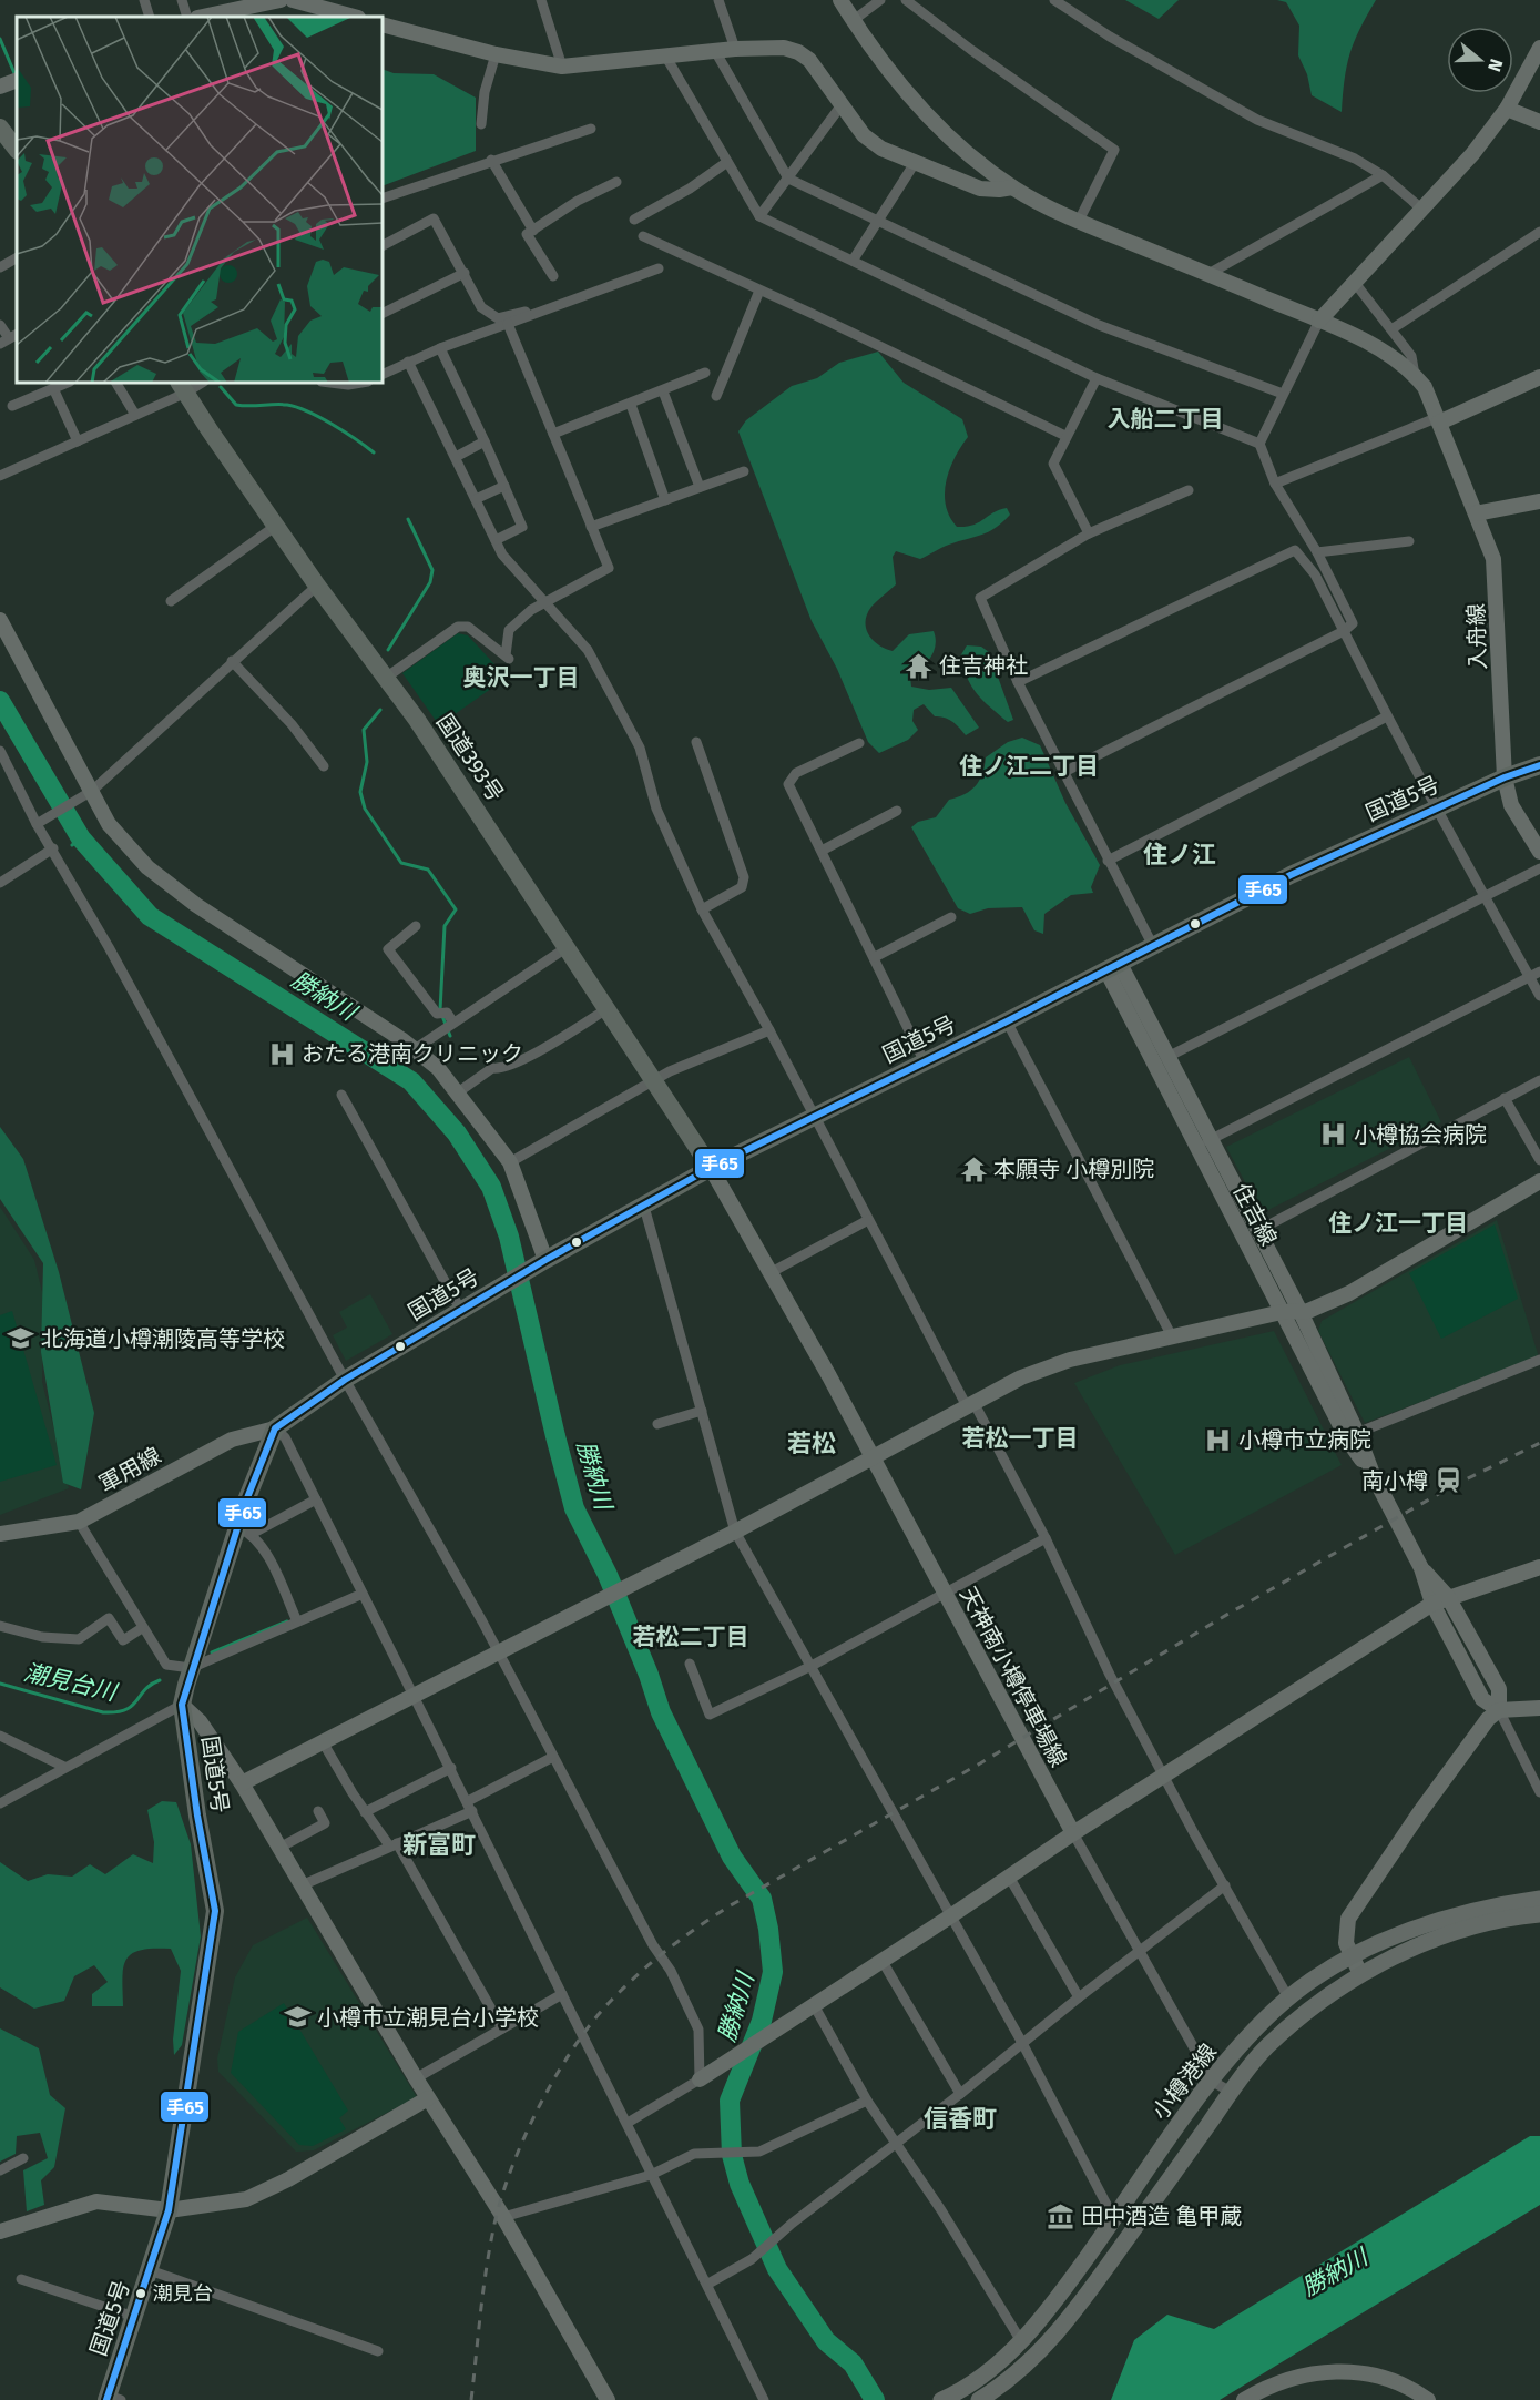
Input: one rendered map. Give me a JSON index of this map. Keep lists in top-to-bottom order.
{
  "streets": {
    "highway": ["国道393号", "国道5号"],
    "main road": ["小樽港線"],
    "street": [
      "入舟線",
      "住吉線",
      "軍用線",
      "天神南小樽停車場線"
    ]
  },
  "crossings": [
    ["入舟線", "国道5号"],
    ["国道393号", "国道5号"],
    ["国道393号", "天神南小樽停車場線"],
    ["国道5号", "住吉線"],
    ["国道5号", "軍用線"],
    ["国道5号", "天神南小樽停車場線"]
  ],
  "districts": [
    "入船二丁目",
    "奥沢一丁目",
    "住ノ江二丁目",
    "住ノ江",
    "住ノ江一丁目",
    "若松一丁目",
    "若松",
    "若松二丁目",
    "新富町",
    "信香町"
  ],
  "water": ["勝納川", "潮見台川"],
  "places": {
    "temple": ["住吉神社", "本願寺 小樽別院"],
    "hospital": ["おたる港南クリニック", "小樽協会病院", "小樽市立病院"],
    "school or university": ["北海道小樽潮陵高等学校", "小樽市立潮見台小学校"],
    "station": ["南小樽"],
    "museum": ["田中酒造 亀甲蔵"],
    "other": ["潮見台"]
  },
  "lines": ["transit line 手65"],
  "north": "right"
}
